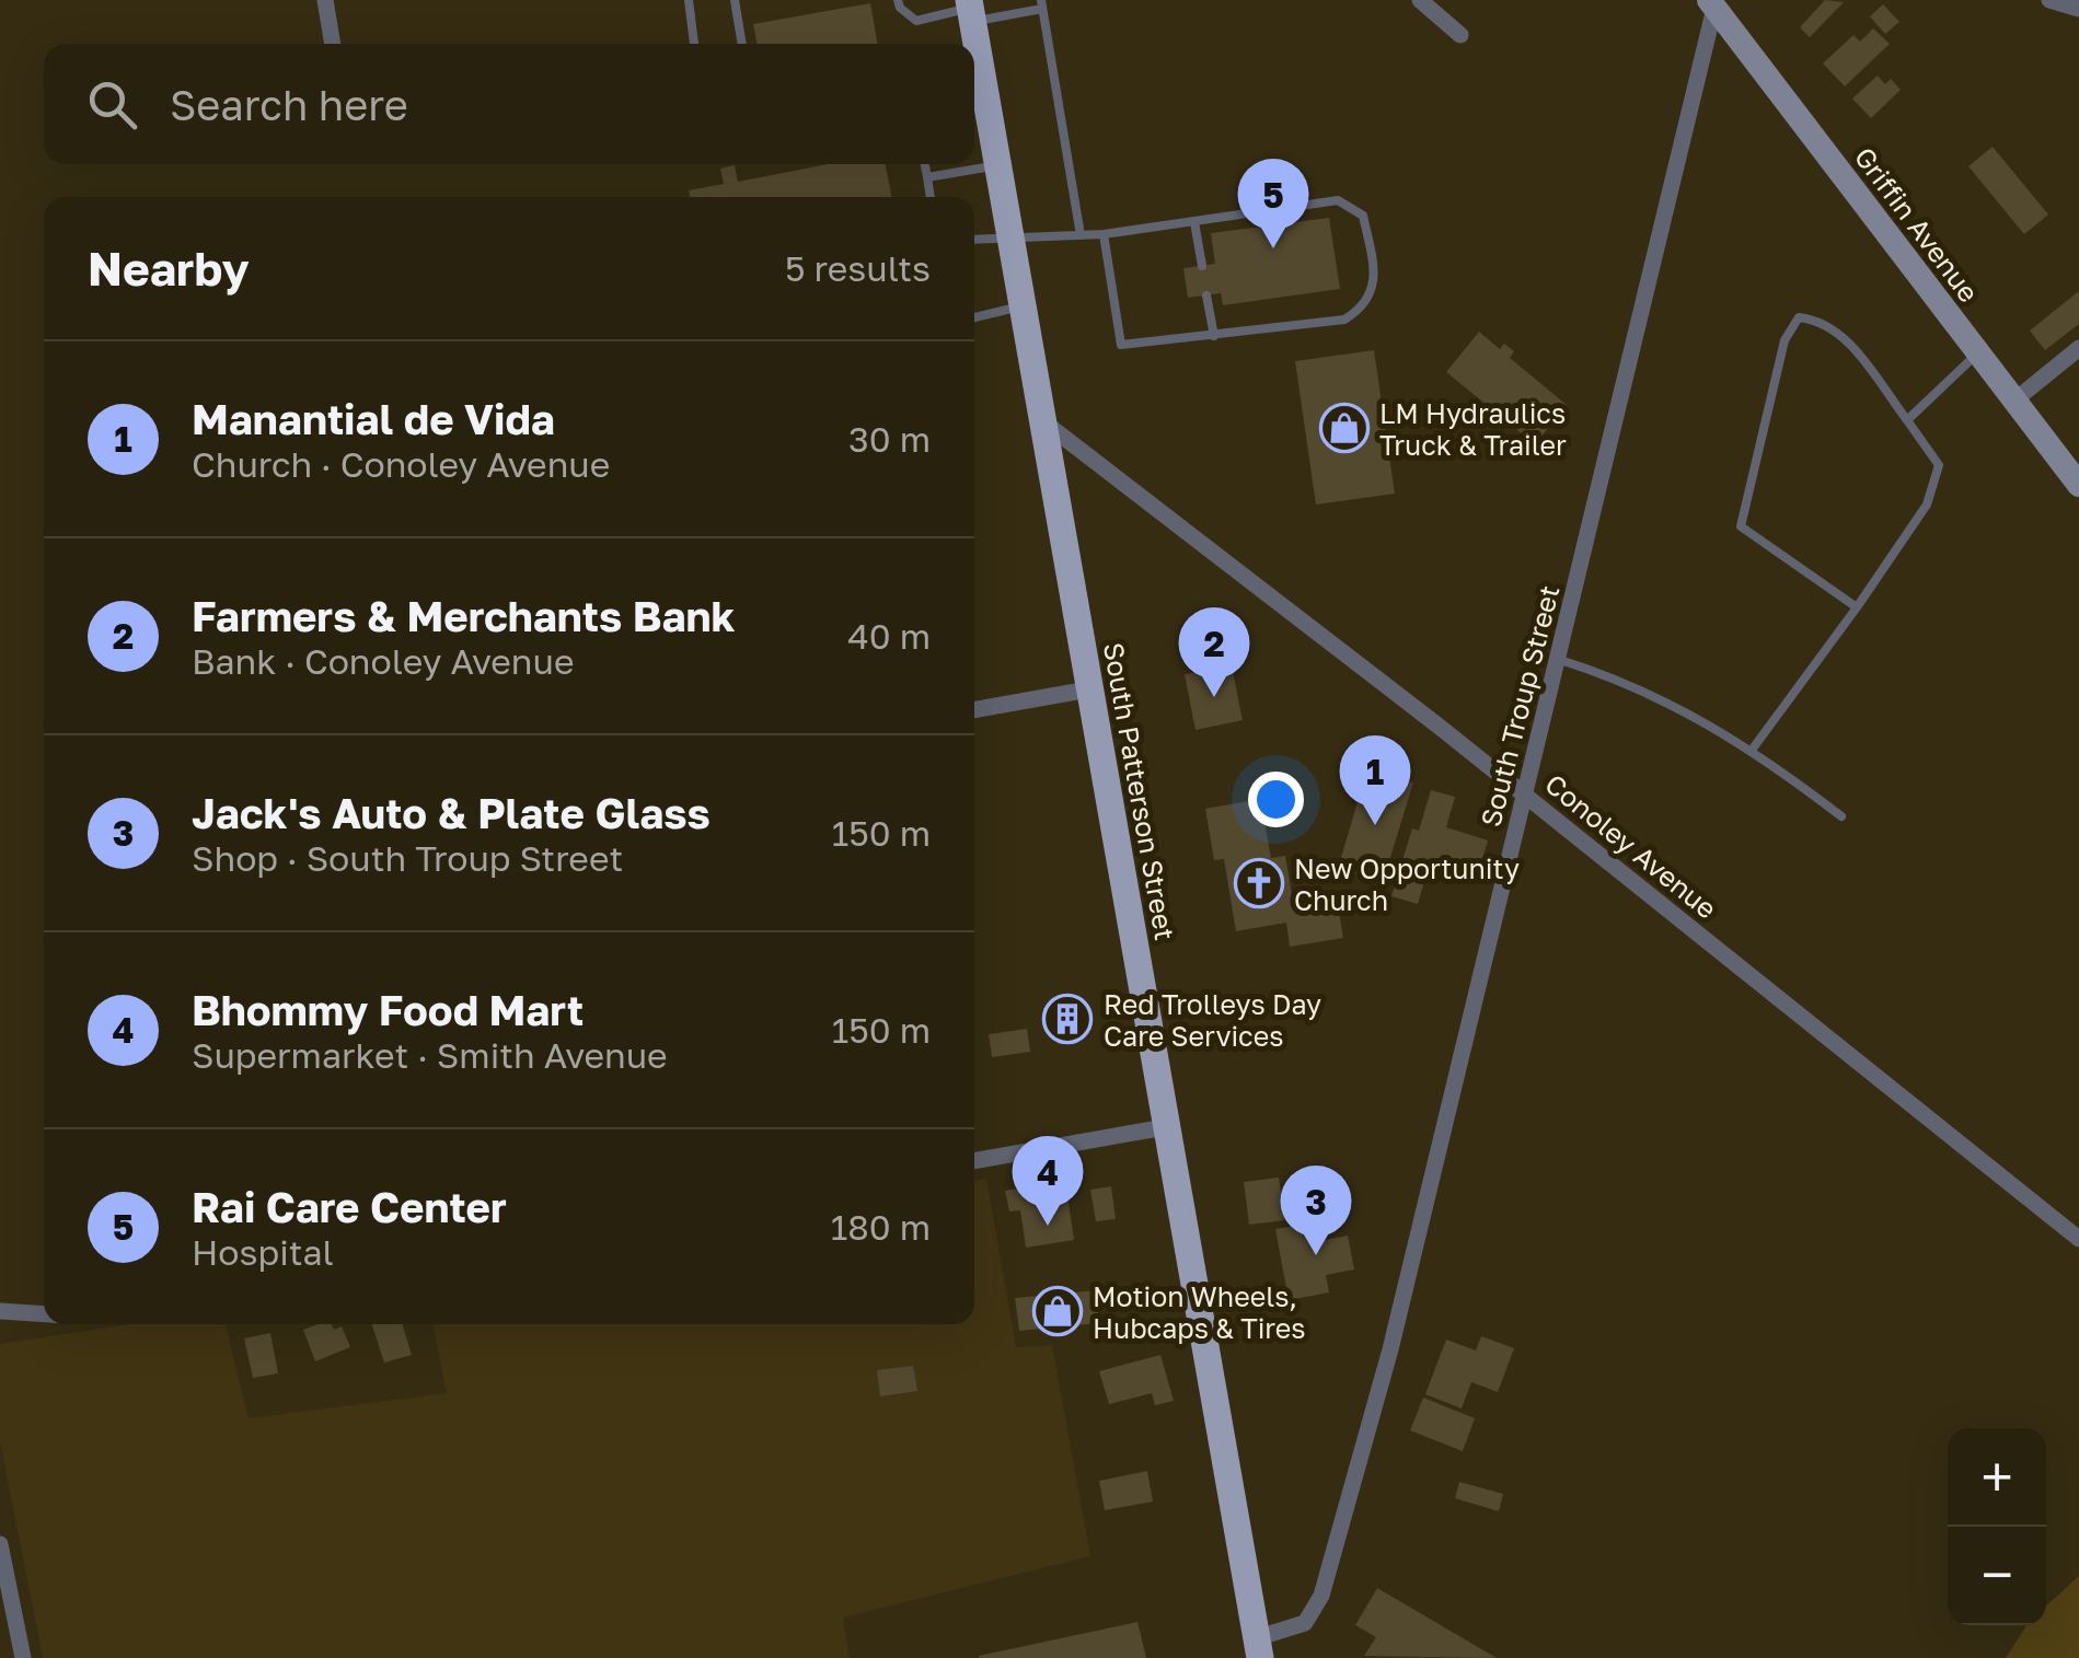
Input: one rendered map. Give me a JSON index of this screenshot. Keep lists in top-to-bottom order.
{
  "streets": {
    "main road": ["Griffin Avenue", "South Patterson Street"],
    "street": ["South Troup Street", "Conoley Avenue"]
  },
  "crossings": [
    ["Griffin Avenue", "South Troup Street"],
    ["South Troup Street", "South Patterson Street"],
    ["South Troup Street", "Conoley Avenue"],
    ["South Patterson Street", "Conoley Avenue"]
  ],
  "places": {
    "shop": ["LM Hydraulics Truck & Trailer", "Motion Wheels, Hubcaps & Tires"],
    "church": ["New Opportunity Church"],
    "building": ["Red Trolleys Day Care Services"]
  },
  "page": {
    "search": "Search here",
    "pins": [
      "5",
      "2",
      "1",
      "4",
      "3"
    ],
    "heading": ["Nearby", "5 results"],
    "list": [
      {
        "mark": "1",
        "name": "Manantial de Vida",
        "note": "Church · Conoley Avenue",
        "value": "30 m"
      },
      {
        "mark": "2",
        "name": "Farmers & Merchants Bank",
        "note": "Bank · Conoley Avenue",
        "value": "40 m"
      },
      {
        "mark": "3",
        "name": "Jack's Auto & Plate Glass",
        "note": "Shop · South Troup Street",
        "value": "150 m"
      },
      {
        "mark": "4",
        "name": "Bhommy Food Mart",
        "note": "Supermarket · Smith Avenue",
        "value": "150 m"
      },
      {
        "mark": "5",
        "name": "Rai Care Center",
        "note": "Hospital",
        "value": "180 m"
      }
    ],
    "map_buttons": ["+", "−"]
  }
}
